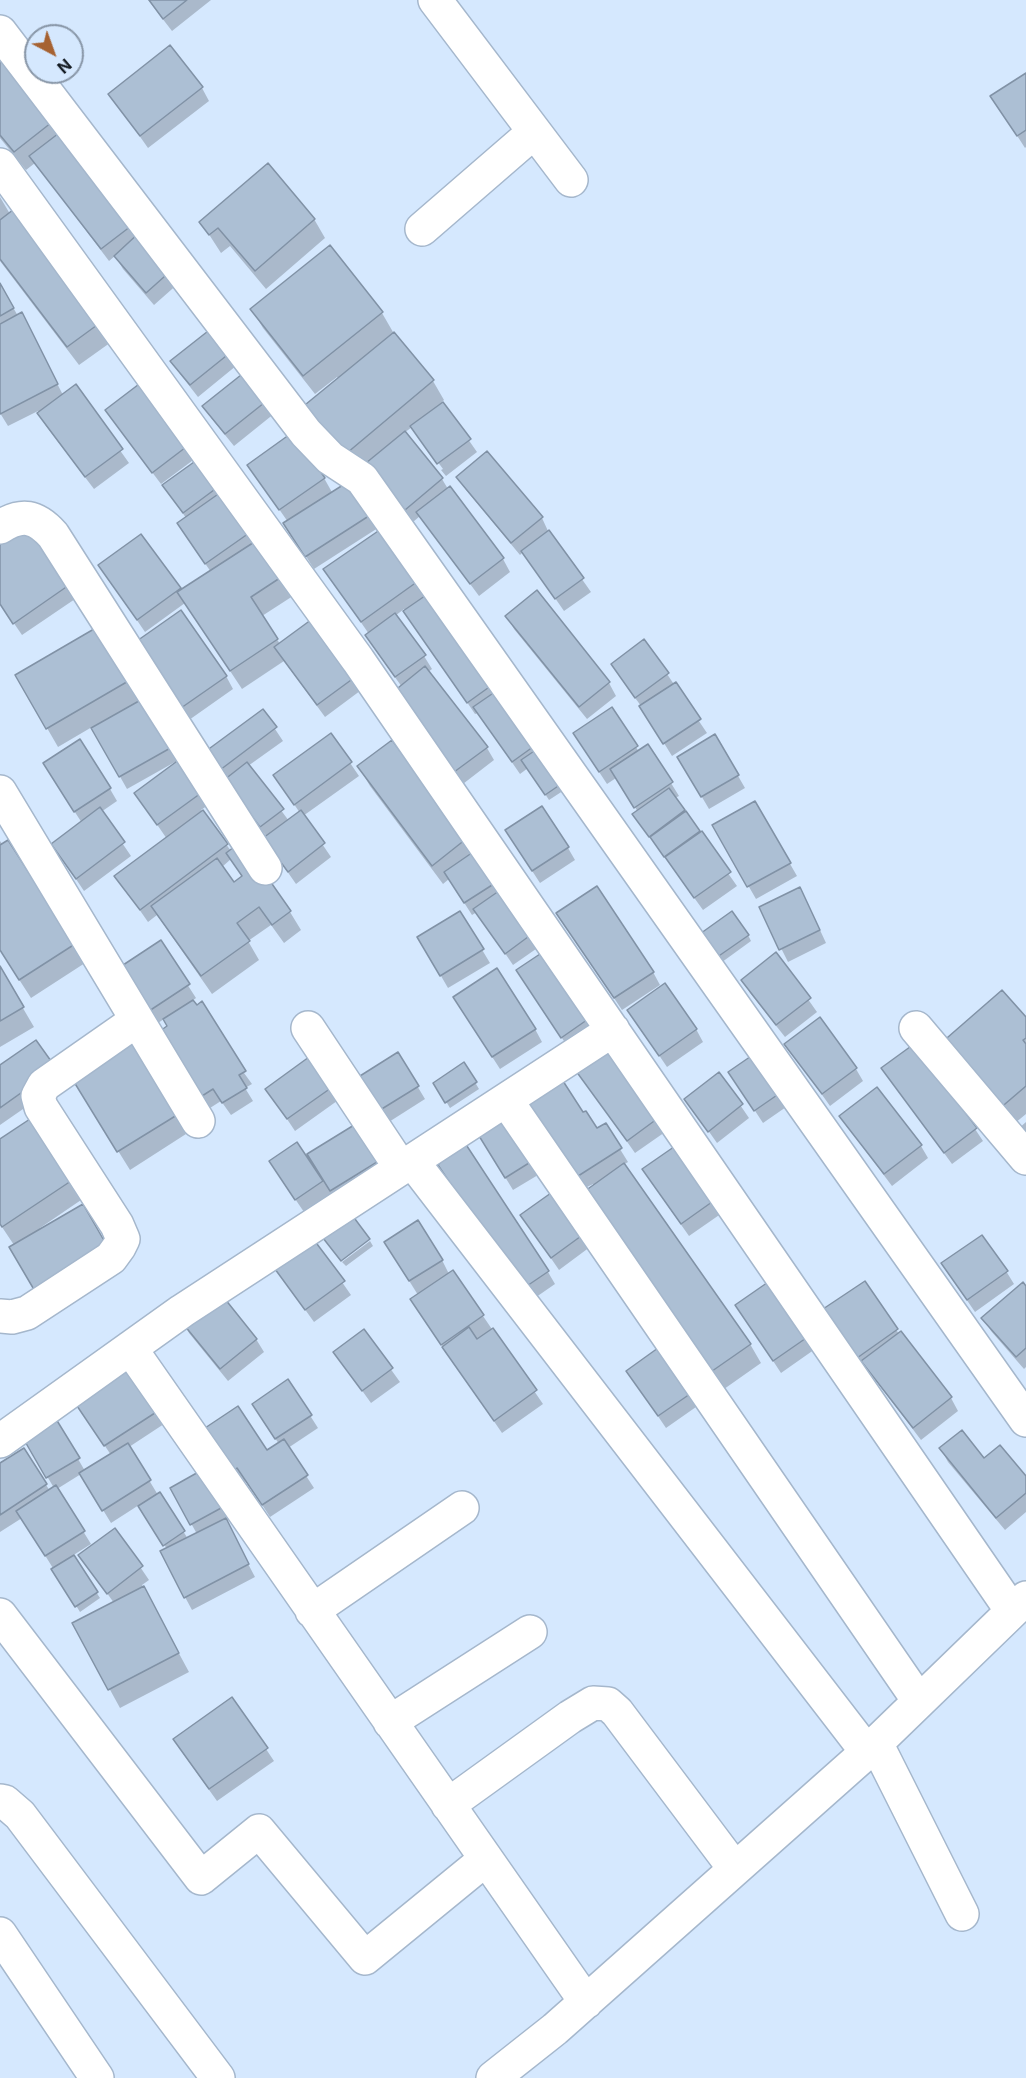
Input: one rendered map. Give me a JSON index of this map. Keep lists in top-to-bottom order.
{
  "north": "bottom right"
}
